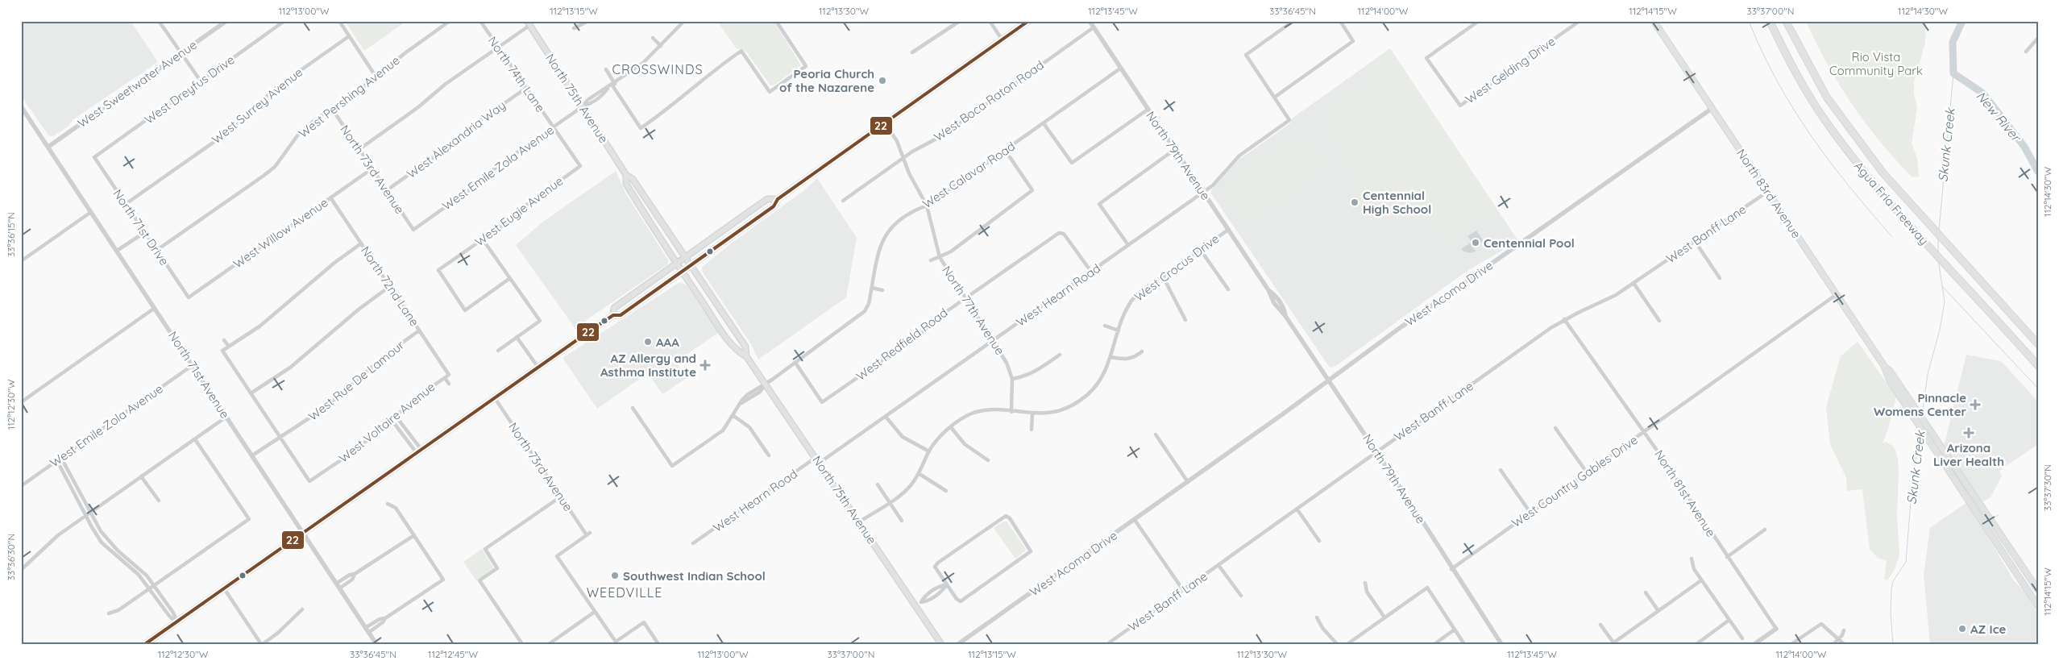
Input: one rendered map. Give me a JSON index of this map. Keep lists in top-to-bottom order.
{
  "streets": {
    "highway": ["Agua Fria Freeway"],
    "main road": ["North 75th Avenue", "North 83rd Avenue"],
    "street": [
      "West Gelding Drive",
      "North 74th Lane",
      "West Sweetwater Avenue",
      "West Dreyfus Drive",
      "West Pershing Avenue",
      "West Boca Raton Road",
      "West Surrey Avenue",
      "West Alexandria Way",
      "North 79th Avenue",
      "West Emile Zola Avenue",
      "North 73rd Avenue",
      "West Calavar Road",
      "West Eugie Avenue",
      "North 71st Drive",
      "West Willow Avenue",
      "West Banff Lane",
      "West Crocus Drive",
      "North 72nd Lane",
      "West Acoma Drive",
      "West Hearn Road",
      "North 77th Avenue",
      "West Redfield Road",
      "North 71st Avenue",
      "West Rue De Lamour",
      "West Voltaire Avenue",
      "West Country Gables Drive",
      "North 81st Avenue"
    ]
  },
  "crossings": [
    ["North 74th Lane", "West Alexandria Way"],
    ["North 74th Lane", "West Emile Zola Avenue"],
    ["North 74th Lane", "West Eugie Avenue"],
    ["West Sweetwater Avenue", "North 71st Avenue"],
    ["West Dreyfus Drive", "North 71st Drive"],
    ["West Pershing Avenue", "North 73rd Avenue"],
    ["West Pershing Avenue", "North 71st Drive"],
    ["North 75th Avenue", "West Emile Zola Avenue"],
    ["North 75th Avenue", "West Calavar Road"],
    ["North 75th Avenue", "West Crocus Drive"],
    ["North 75th Avenue", "West Hearn Road"],
    ["West Boca Raton Road", "North 79th Avenue"],
    ["West Boca Raton Road", "North 77th Avenue"],
    ["West Surrey Avenue", "North 71st Drive"],
    ["West Alexandria Way", "North 73rd Avenue"],
    ["North 79th Avenue", "West Calavar Road"],
    ["North 79th Avenue", "West Banff Lane"],
    ["North 79th Avenue", "West Crocus Drive"],
    ["North 79th Avenue", "West Acoma Drive"],
    ["North 79th Avenue", "West Hearn Road"],
    ["North 79th Avenue", "West Country Gables Drive"],
    ["West Emile Zola Avenue", "North 73rd Avenue"],
    ["West Emile Zola Avenue", "North 71st Avenue"],
    ["North 73rd Avenue", "West Willow Avenue"],
    ["West Calavar Road", "North 77th Avenue"],
    ["West Calavar Road", "West Redfield Road"],
    ["North 83rd Avenue", "West Banff Lane"],
    ["North 83rd Avenue", "West Acoma Drive"],
    ["North 83rd Avenue", "West Country Gables Drive"],
    ["North 71st Drive", "West Willow Avenue"],
    ["West Willow Avenue", "North 72nd Lane"],
    ["West Banff Lane", "North 81st Avenue"],
    ["West Crocus Drive", "North 77th Avenue"],
    ["North 72nd Lane", "West Rue De Lamour"],
    ["North 72nd Lane", "West Voltaire Avenue"],
    ["West Hearn Road", "North 77th Avenue"],
    ["West Hearn Road", "West Redfield Road"],
    ["North 77th Avenue", "West Redfield Road"],
    ["North 71st Avenue", "West Rue De Lamour"],
    ["West Rue De Lamour", "West Voltaire Avenue"],
    ["West Country Gables Drive", "North 81st Avenue"]
  ],
  "districts": ["CROSSWINDS", "WEEDVILLE"],
  "water": ["New River", "Skunk Creek"],
  "parks": ["Rio Vista Community Park"],
  "places": {
    "other": [
      "Peoria Church of the Nazarene",
      "Centennial High School",
      "Centennial Pool",
      "AAA",
      "Southwest Indian School",
      "AZ Ice"
    ],
    "health": ["AZ Allergy and Asthma Institute", "Pinnacle Womens Center", "Arizona Liver Health"]
  },
  "lines": ["transit line 22"],
  "coordinates": [
    "112°13'00\"W",
    "112°13'15\"W",
    "112°13'30\"W",
    "112°13'45\"W",
    "33°36'45\"N",
    "112°14'00\"W",
    "112°14'15\"W",
    "33°37'00\"N",
    "112°14'30\"W",
    "33°36'15\"N",
    "112°12'30\"W",
    "33°37'30\"N",
    "33°36'30\"N",
    "112°12'45\"W"
  ]
}
